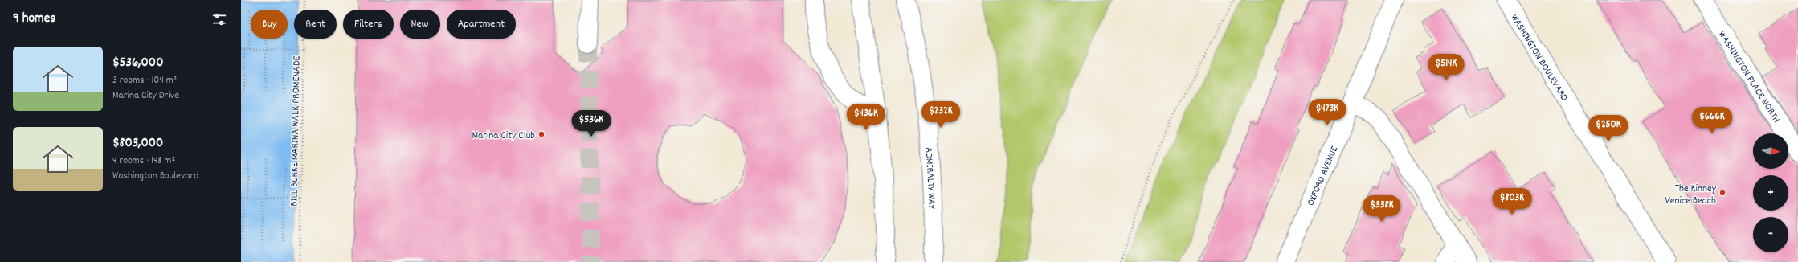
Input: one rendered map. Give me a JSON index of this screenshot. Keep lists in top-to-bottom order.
{
  "streets": {
    "street": [
      "WASHINGTON BOULEVARD",
      "WASHINGTON PLACE NORTH",
      "OXFORD AVENUE",
      "ADMIRALTY WAY"
    ],
    "path": ["BILL BURKE MARINA WALK PROMENADE"]
  },
  "places": ["Marina City Club", "The Kinney Venice Beach"],
  "north": "right",
  "page": {
    "heading": "9 homes",
    "chip": [
      "Buy",
      "Rent",
      "Filters",
      "New",
      "Apartment"
    ],
    "list": [
      {
        "name": "$536,000",
        "note": "3 rooms · 104 m² · Marina City Drive"
      },
      {
        "name": "$803,000",
        "note": "4 rooms · 148 m² · Washington Boulevard"
      }
    ],
    "price": [
      "$514K",
      "$473K",
      "$232K",
      "$436K",
      "$666K",
      "$536K",
      "$250K",
      "$803K",
      "$338K"
    ],
    "map_buttons": ["+", "−"]
  }
}
